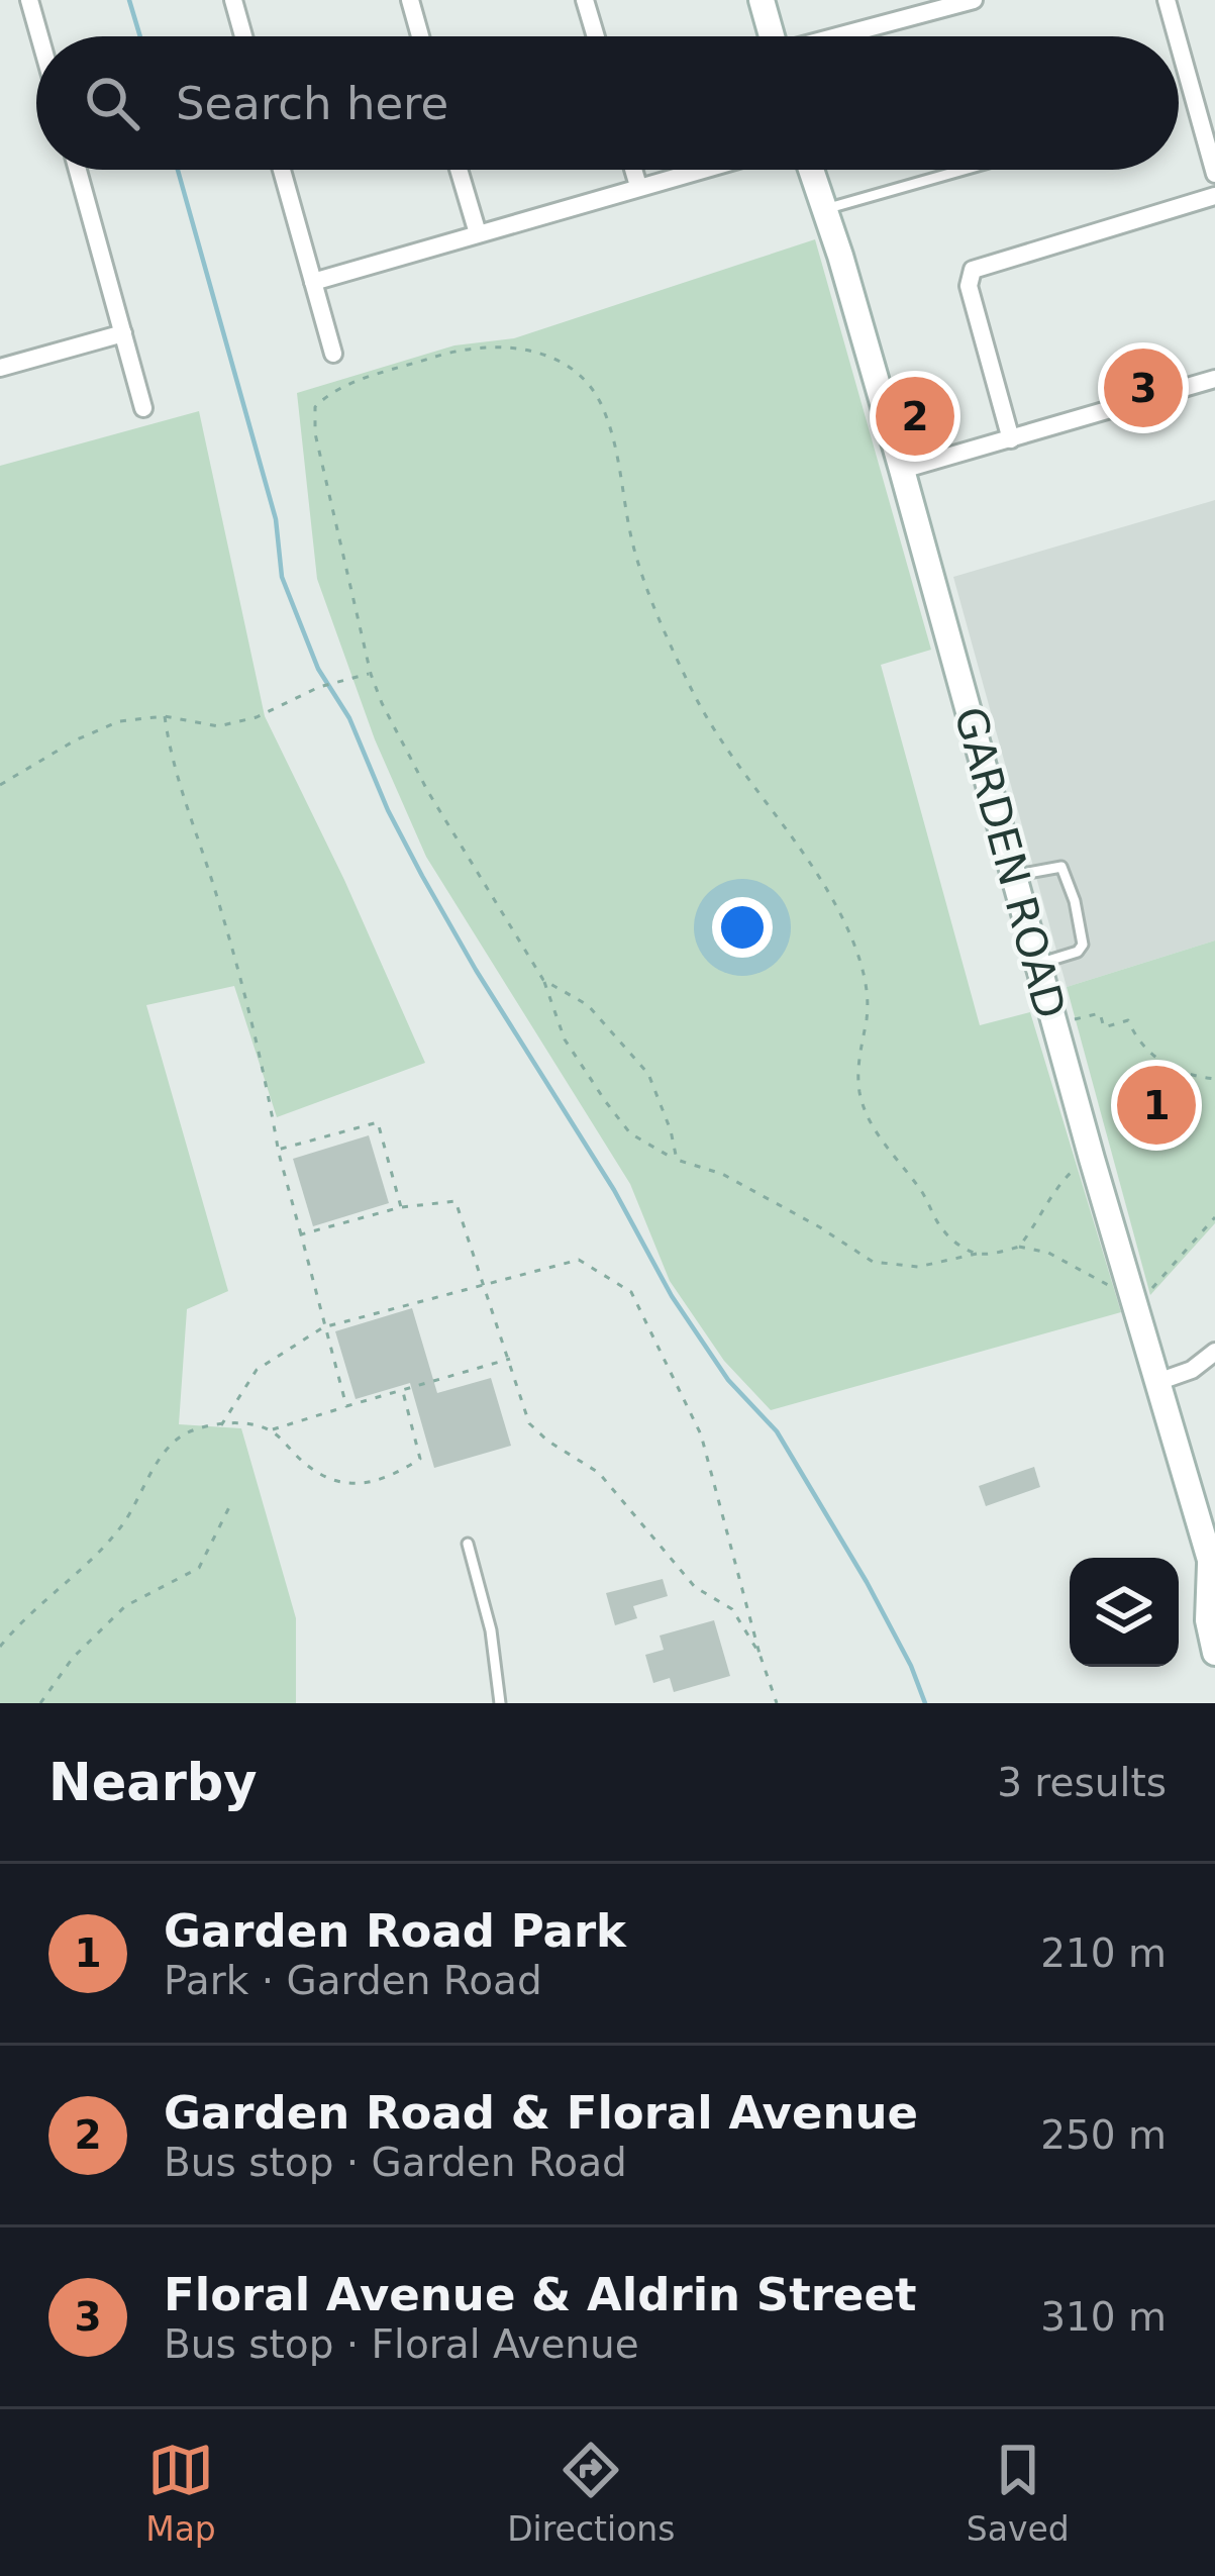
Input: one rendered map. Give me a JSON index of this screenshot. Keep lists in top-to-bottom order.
{
  "streets": {
    "street": ["GARDEN ROAD"]
  },
  "page": {
    "search": "Search here",
    "pins": ["3", "2", "1"],
    "heading": ["Nearby", "3 results"],
    "list": [
      {
        "mark": "1",
        "name": "Garden Road Park",
        "note": "Park · Garden Road",
        "value": "210 m"
      },
      {
        "mark": "2",
        "name": "Garden Road & Floral Avenue",
        "note": "Bus stop · Garden Road",
        "value": "250 m"
      },
      {
        "mark": "3",
        "name": "Floral Avenue & Aldrin Street",
        "note": "Bus stop · Floral Avenue",
        "value": "310 m"
      }
    ],
    "nav": ["Map", "Directions", "Saved"]
  }
}
